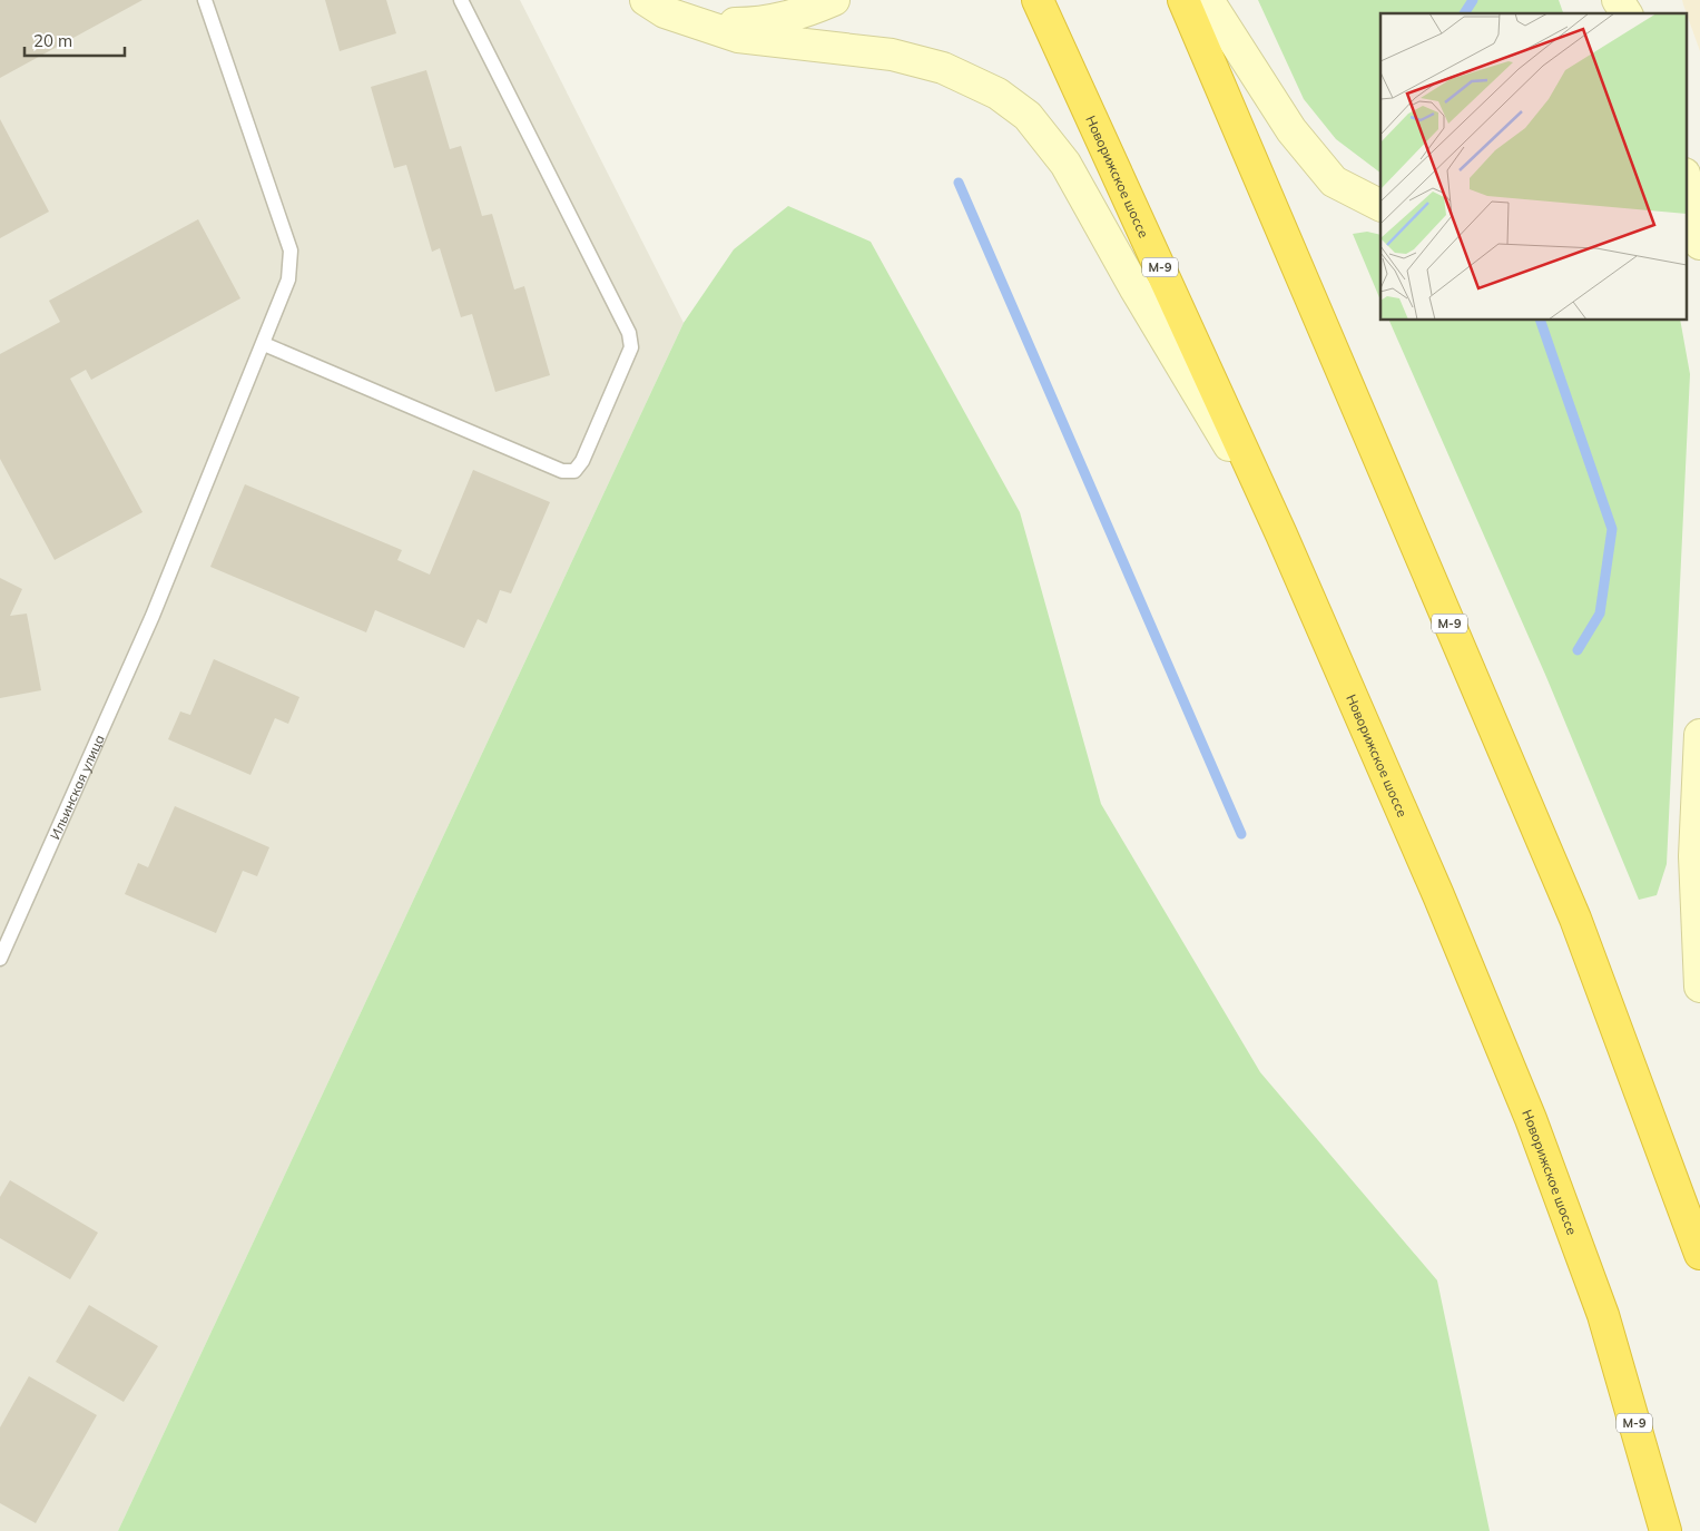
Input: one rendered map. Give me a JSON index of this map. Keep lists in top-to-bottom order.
{
  "streets": {
    "highway": ["Новорижское шоссе", "М-9"],
    "lane": ["Ильинская улица"]
  },
  "crossings": [
    ["Новорижское шоссе", "М-9"]
  ],
  "scale_bar": "20 m"
}
